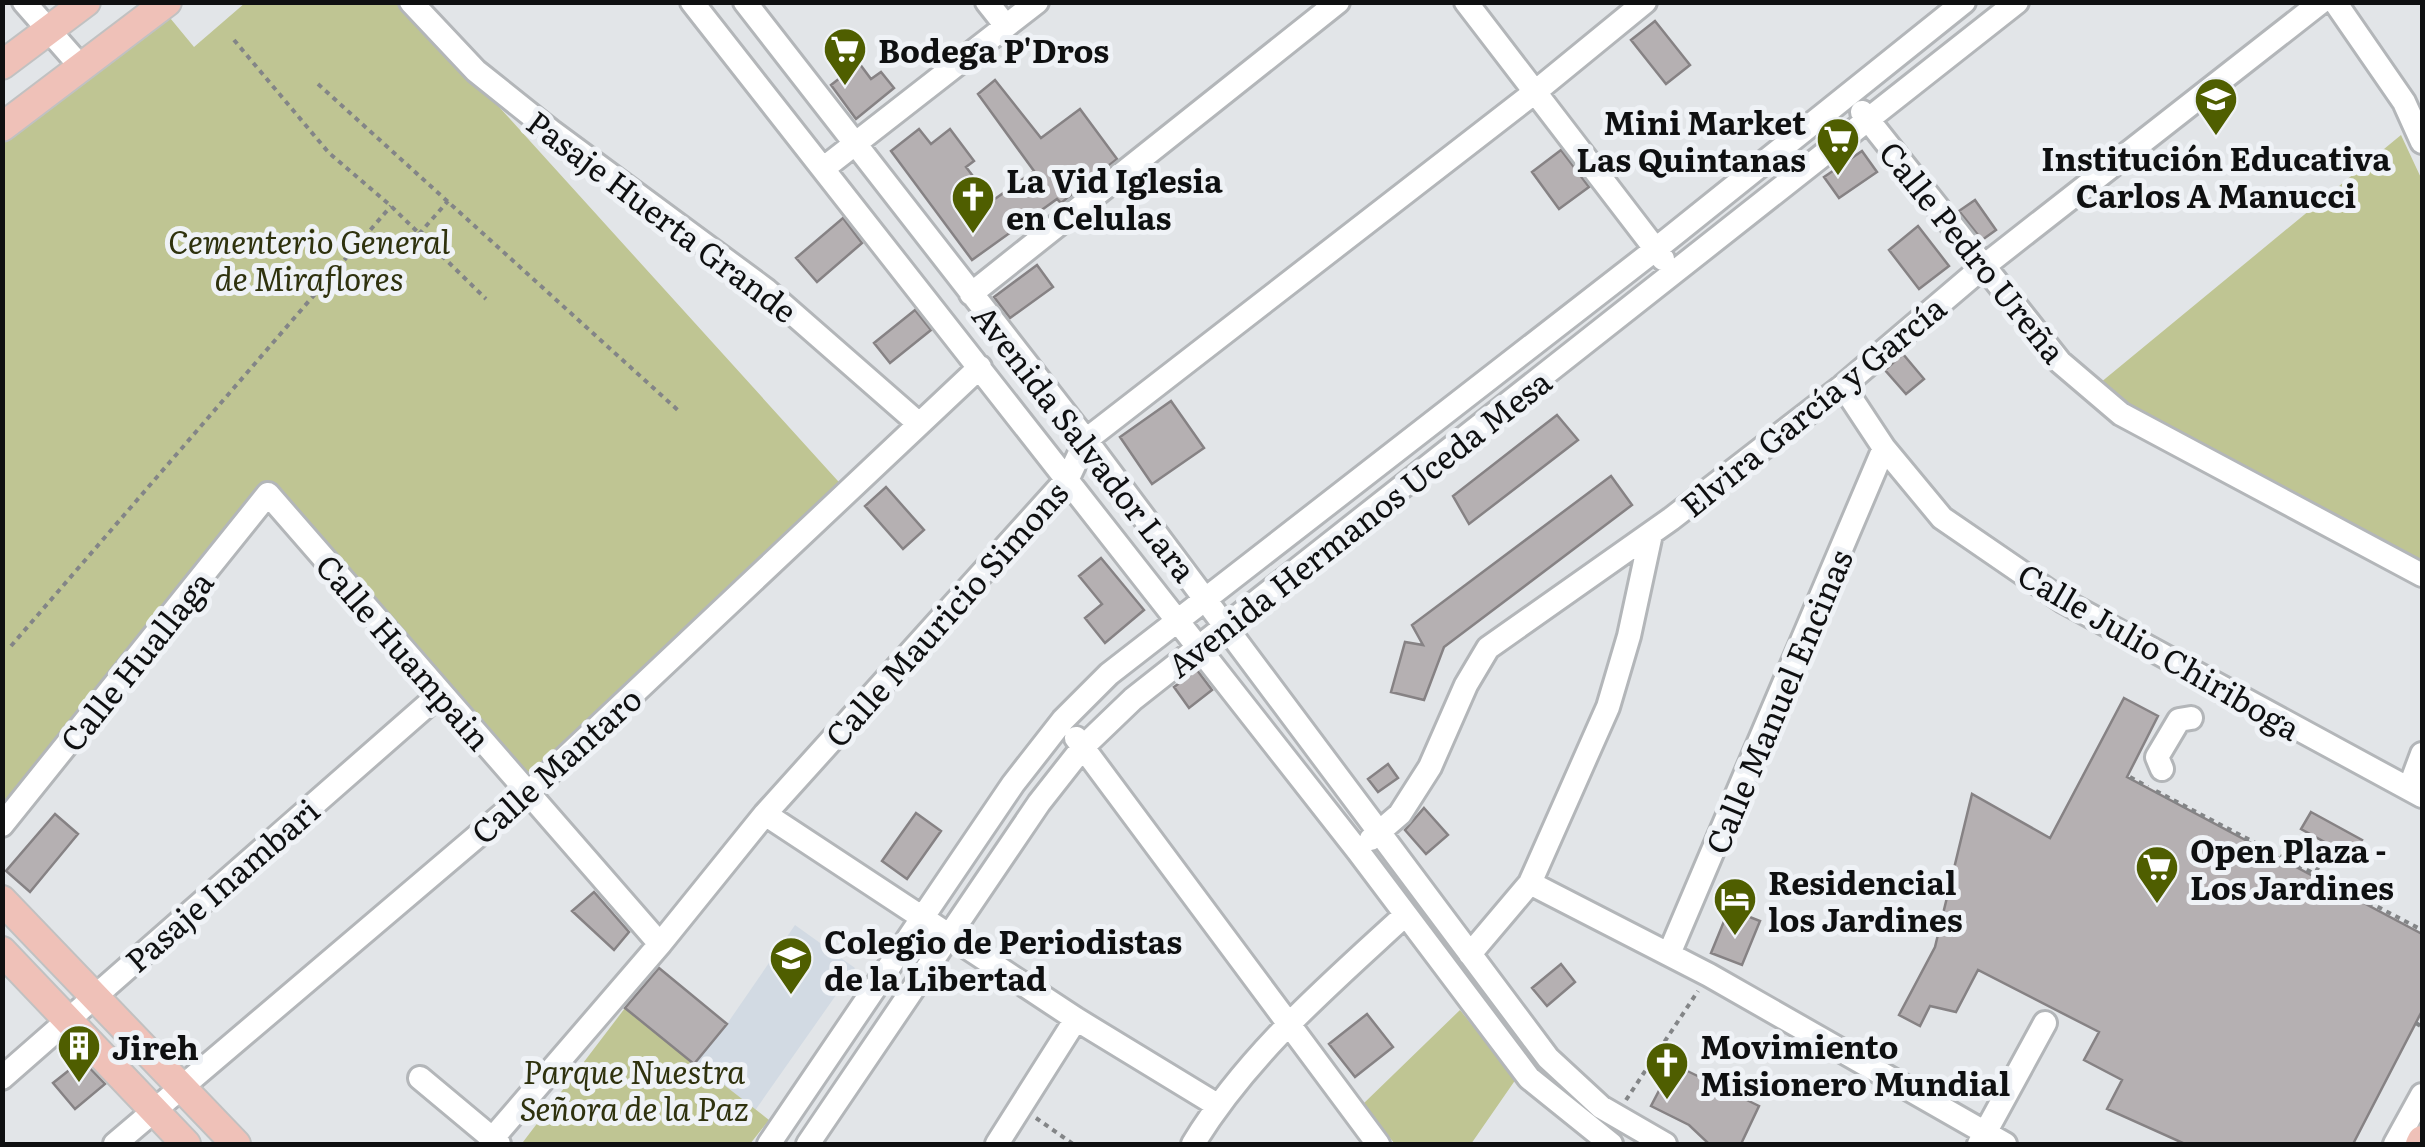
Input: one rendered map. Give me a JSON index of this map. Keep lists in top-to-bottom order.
{
  "streets": {
    "street": [
      "Pasaje Huerta Grande",
      "Calle Pedro Ureña",
      "Elvira García y García",
      "Avenida Salvador Lara",
      "Avenida Hermanos Uceda Mesa",
      "Calle Mauricio Simons",
      "Calle Julio Chiriboga",
      "Calle Huampain",
      "Calle Huallaga",
      "Calle Manuel Encinas",
      "Calle Mantaro",
      "Pasaje Inambari"
    ]
  },
  "crossings": [
    ["Pasaje Huerta Grande", "Calle Mantaro"],
    ["Calle Pedro Ureña", "Elvira García y García"],
    ["Calle Pedro Ureña", "Avenida Hermanos Uceda Mesa"],
    ["Elvira García y García", "Avenida Salvador Lara"],
    ["Elvira García y García", "Calle Julio Chiriboga"],
    ["Avenida Salvador Lara", "Avenida Hermanos Uceda Mesa"],
    ["Avenida Salvador Lara", "Calle Mauricio Simons"],
    ["Avenida Salvador Lara", "Calle Mantaro"],
    ["Calle Mauricio Simons", "Calle Huampain"],
    ["Calle Julio Chiriboga", "Calle Manuel Encinas"],
    ["Calle Huampain", "Calle Huallaga"],
    ["Calle Huampain", "Calle Mantaro"],
    ["Calle Huampain", "Pasaje Inambari"]
  ],
  "parks": ["Cementerio General de Miraflores", "Parque Nuestra Señora de la Paz"],
  "places": {
    "supermarket": ["Bodega P'Dros", "Mini Market Las Quintanas", "Open Plaza - Los Jardines"],
    "school or university": ["Institución Educativa Carlos A Manucci", "Colegio de Periodistas de la Libertad"],
    "church": ["La Vid Iglesia en Celulas", "Movimiento Misionero Mundial"],
    "hotel": ["Residencial los Jardines"],
    "building": ["Jireh"]
  }
}
